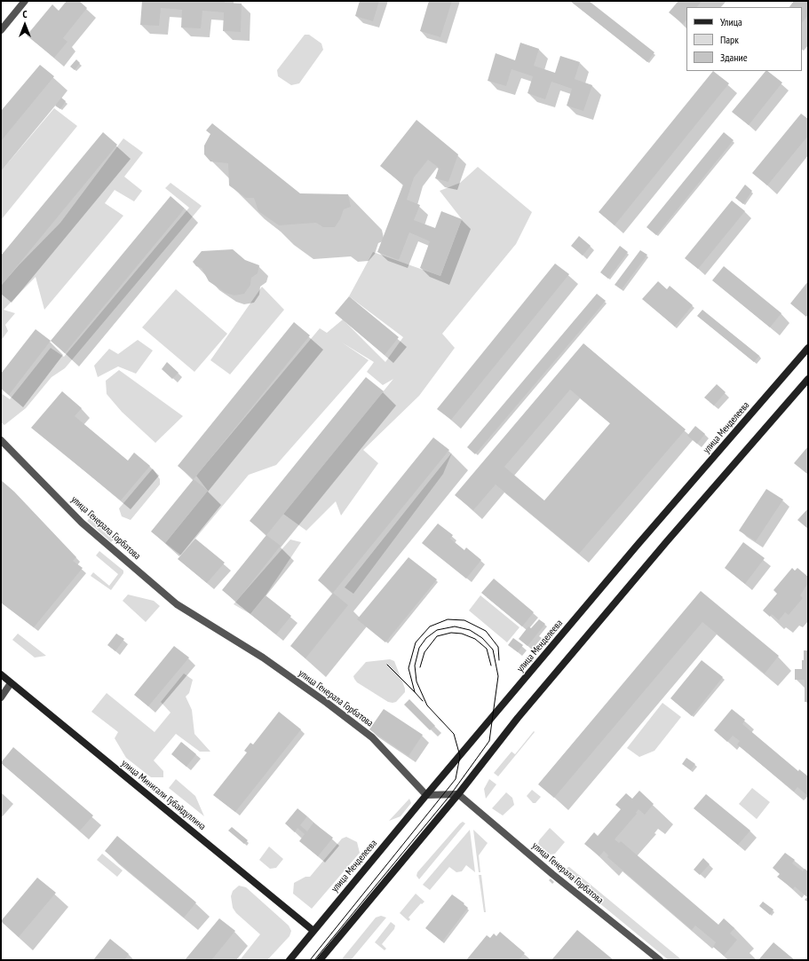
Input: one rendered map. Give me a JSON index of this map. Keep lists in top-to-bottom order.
{
  "streets": {
    "main road": ["улица Менделеева", "улица Минигали Губайдуллина"],
    "street": ["улица Генерала Горбатова"]
  },
  "crossings": [
    ["улица Менделеева", "улица Генерала Горбатова"],
    ["улица Менделеева", "улица Минигали Губайдуллина"]
  ],
  "legend": ["Улица", "Парк", "Здание"],
  "north": "top"
}
